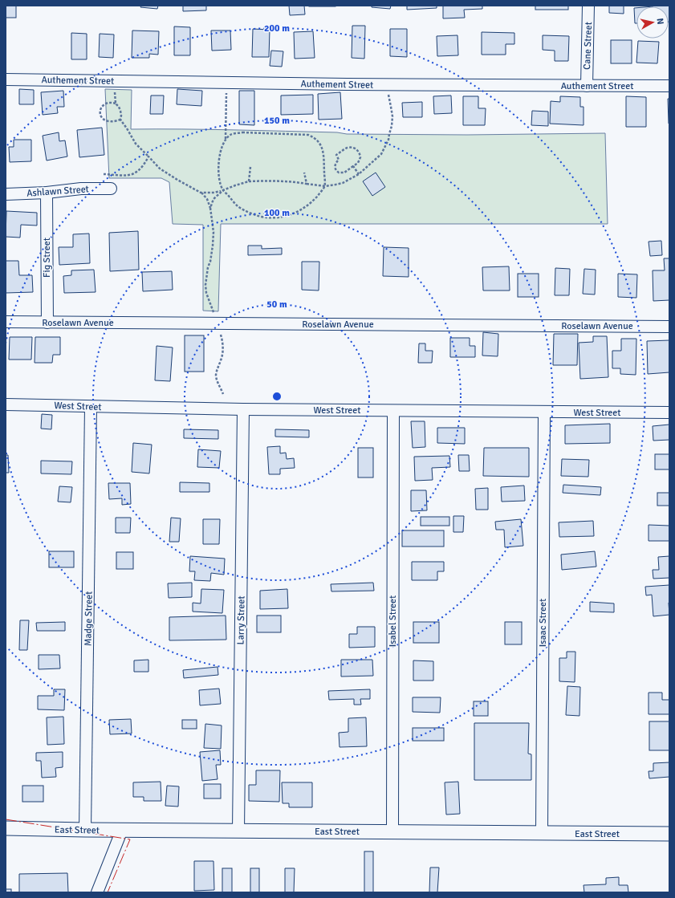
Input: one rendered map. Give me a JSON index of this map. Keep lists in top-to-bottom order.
{
  "streets": {
    "street": [
      "Cane Street",
      "Authement Street",
      "Ashlawn Street",
      "Fig Street",
      "Roselawn Avenue",
      "West Street",
      "Madge Street",
      "Larry Street",
      "Isabel Street",
      "Isaac Street",
      "East Street"
    ]
  },
  "crossings": [
    ["Cane Street", "Authement Street"],
    ["Ashlawn Street", "Fig Street"],
    ["Fig Street", "Roselawn Avenue"],
    ["West Street", "Madge Street"],
    ["West Street", "Larry Street"],
    ["West Street", "Isabel Street"],
    ["West Street", "Isaac Street"],
    ["Madge Street", "East Street"],
    ["Larry Street", "East Street"],
    ["Isabel Street", "East Street"],
    ["Isaac Street", "East Street"]
  ],
  "north": "right",
  "rings": [
    "200 m",
    "150 m",
    "100 m",
    "50 m"
  ]
}
